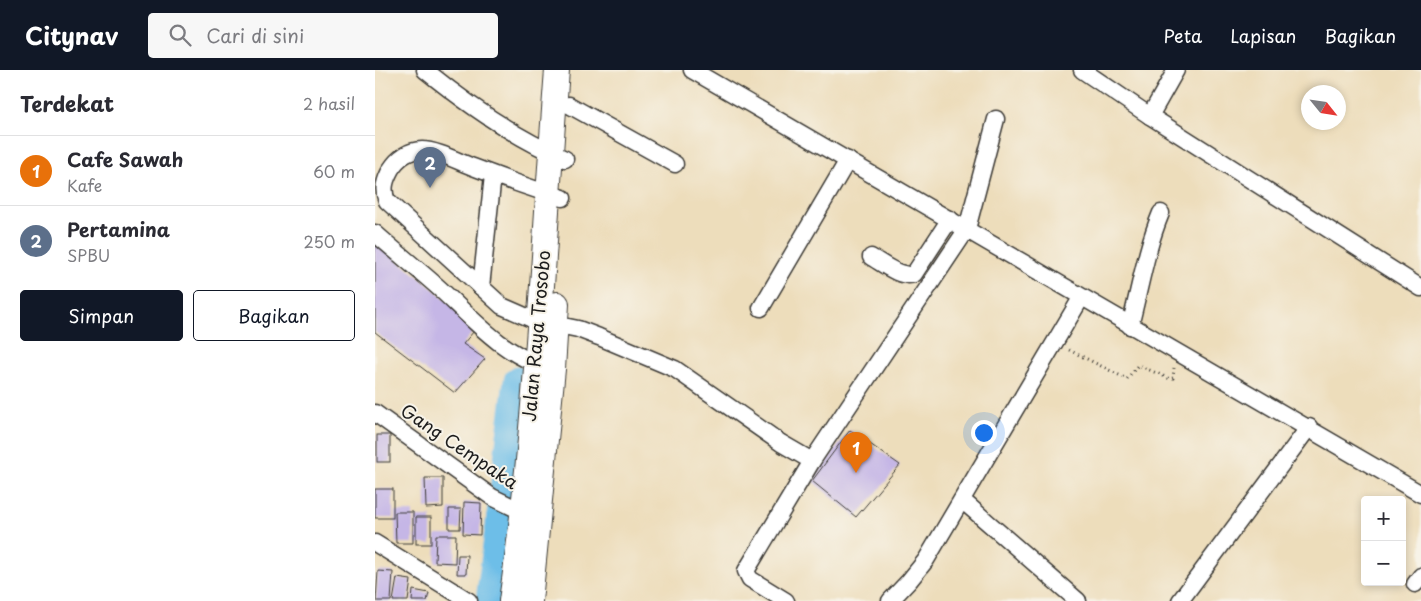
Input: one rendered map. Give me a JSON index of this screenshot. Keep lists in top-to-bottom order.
{
  "streets": {
    "highway": ["Jalan Raya Trosobo"],
    "street": ["Gang Cempaka"]
  },
  "crossings": [
    ["Jalan Raya Trosobo", "Gang Cempaka"]
  ],
  "north": "bottom right",
  "page": {
    "header": "Citynav",
    "search": "Cari di sini",
    "nav": ["Peta", "Lapisan", "Bagikan"],
    "heading": ["Terdekat", "2 hasil"],
    "list": [
      {
        "mark": "1",
        "name": "Cafe Sawah",
        "note": "Kafe",
        "value": "60 m"
      },
      {
        "mark": "2",
        "name": "Pertamina",
        "note": "SPBU",
        "value": "250 m"
      }
    ],
    "pins": ["2", "1"],
    "buttons": ["Simpan", "Bagikan"],
    "map_buttons": ["+", "−"]
  }
}
